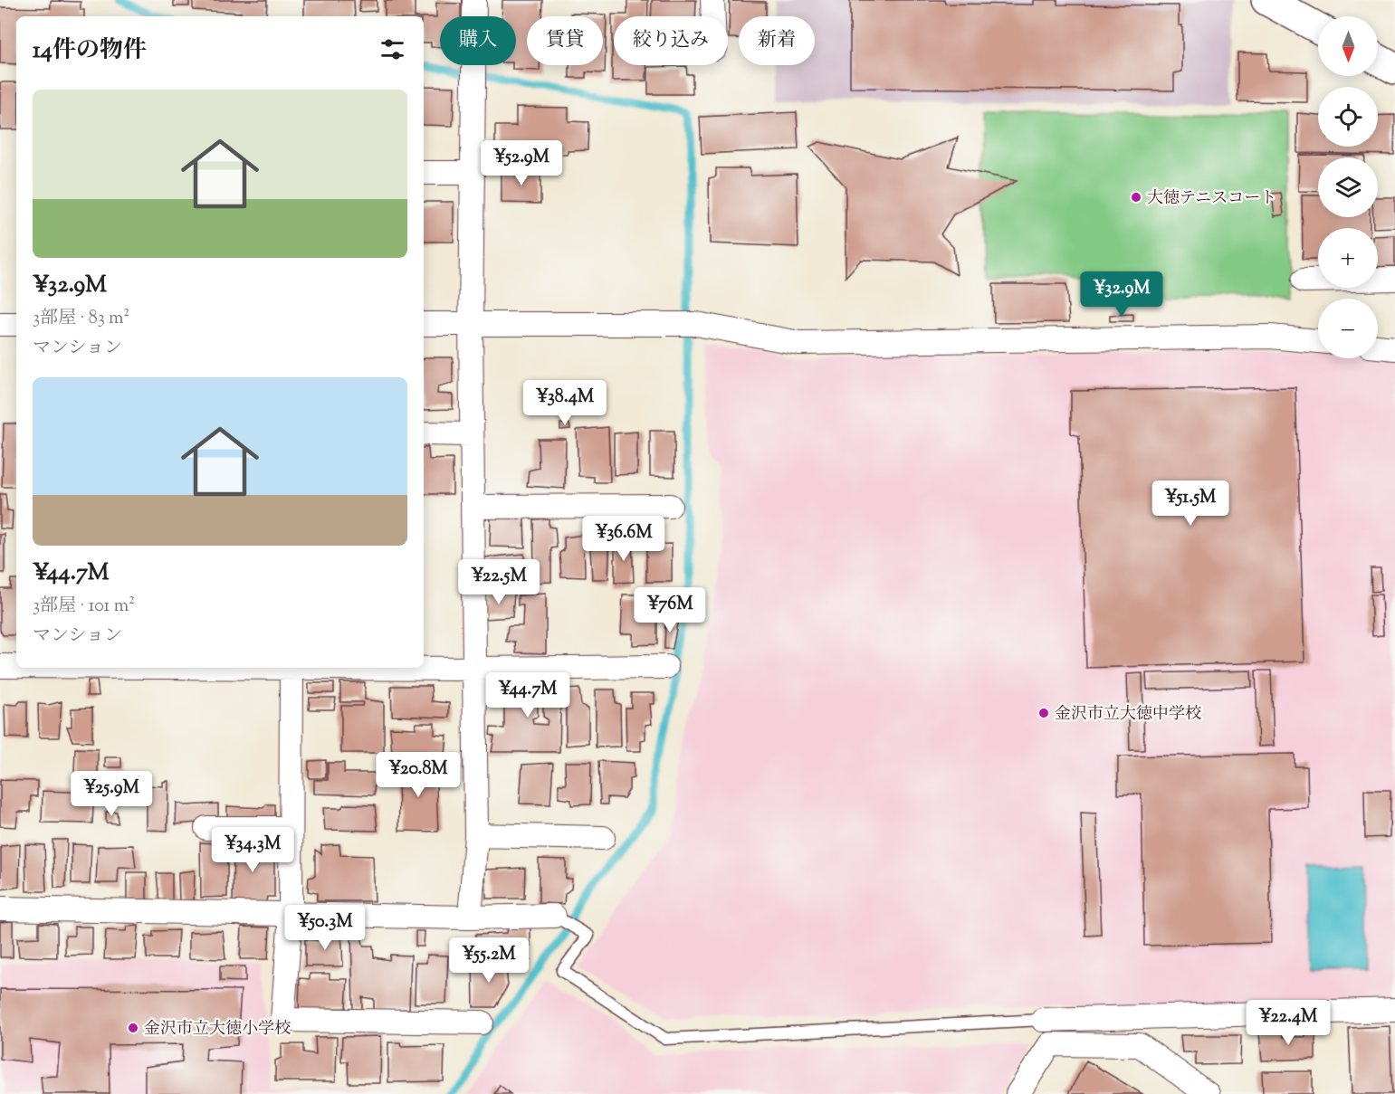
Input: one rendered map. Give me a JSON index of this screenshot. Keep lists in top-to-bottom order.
{
  "places": ["大徳テニスコート", "金沢市立大徳中学校", "金沢市立大徳小学校"],
  "north": "bottom",
  "page": {
    "map_buttons": ["+", "−"],
    "chip": [
      "購入",
      "賃貸",
      "絞り込み",
      "新着"
    ],
    "heading": "14件の物件",
    "list": [
      {
        "name": "¥32.9M",
        "note": "3部屋 · 83 m² · マンション"
      },
      {
        "name": "¥44.7M",
        "note": "3部屋 · 101 m² · マンション"
      }
    ],
    "price": [
      "¥52.9M",
      "¥32.9M",
      "¥38.4M",
      "¥51.5M",
      "¥36.6M",
      "¥22.5M",
      "¥76M",
      "¥44.7M",
      "¥20.8M",
      "¥25.9M",
      "¥34.3M",
      "¥50.3M",
      "¥55.2M",
      "¥22.4M"
    ]
  }
}
